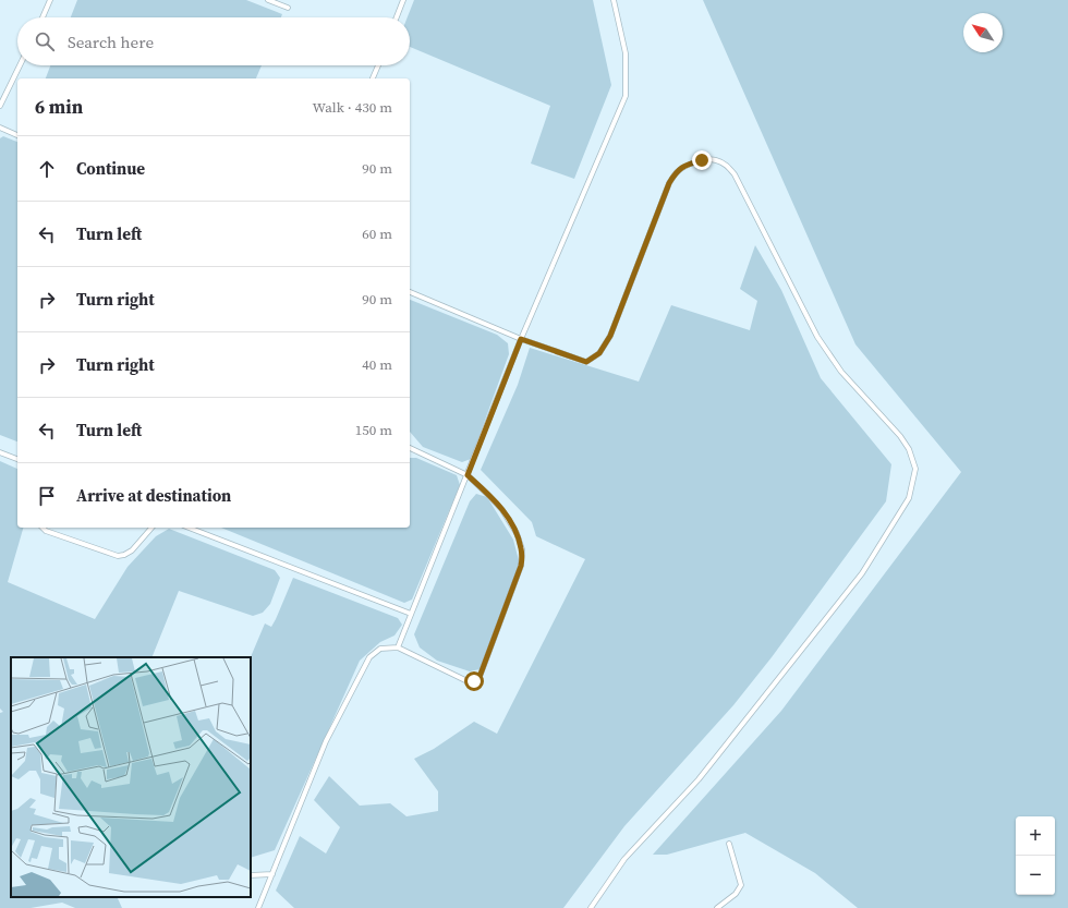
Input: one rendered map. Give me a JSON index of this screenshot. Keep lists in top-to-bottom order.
{
  "north": "top left",
  "page": {
    "search": "Search here",
    "heading": ["6 min", "Walk · 430 m"],
    "list": [
      ["Continue", "90 m"],
      ["Turn left", "60 m"],
      ["Turn right", "90 m"],
      ["Turn right", "40 m"],
      ["Turn left", "150 m"],
      "Arrive at destination"
    ],
    "map_buttons": ["+", "−"]
  }
}
